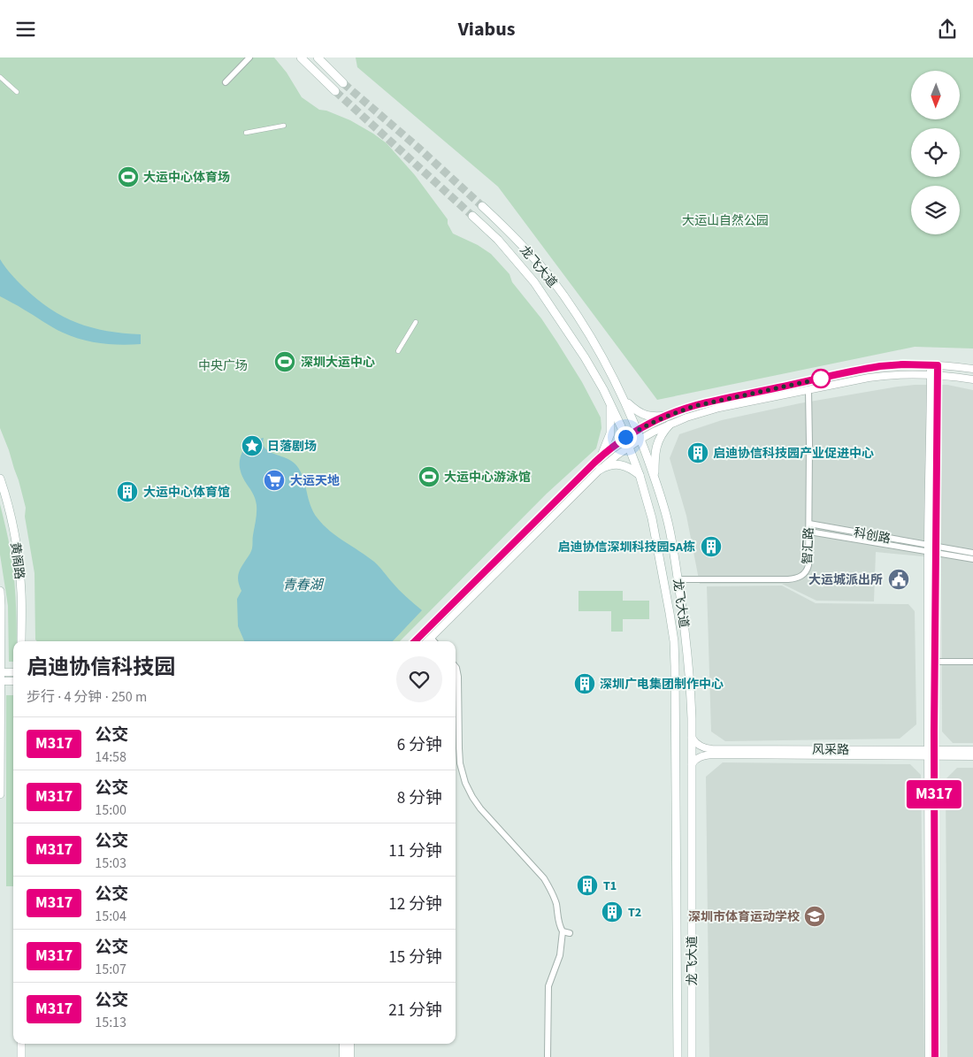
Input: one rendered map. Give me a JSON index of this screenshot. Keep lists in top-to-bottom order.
{
  "streets": {
    "main road": ["龙飞大道", "黄阁路"],
    "street": ["科创路", "智汇路", "风采路"]
  },
  "crossings": [
    ["龙飞大道", "智汇路"],
    ["龙飞大道", "风采路"],
    ["科创路", "智汇路"]
  ],
  "water": ["青春湖"],
  "parks": ["大运山自然公园", "中央广场"],
  "places": {
    "sports": ["大运中心体育场", "深圳大运中心", "大运中心游泳馆"],
    "place": ["日落剧场"],
    "building": [
      "启迪协信科技园产业促进中心",
      "大运中心体育馆",
      "启迪协信深圳科技园5A栋",
      "深圳广电集团制作中心",
      "T1",
      "T2"
    ],
    "supermarket": ["大运天地"],
    "public building": ["大运城派出所"],
    "school or university": ["深圳市体育运动学校"]
  },
  "lines": ["bus line M317"],
  "north": "bottom",
  "page": {
    "header": "Viabus",
    "on_map": "M317",
    "heading": ["启迪协信科技园", "步行 · 4 分钟 · 250 m"],
    "list": [
      {
        "mark": "M317",
        "name": "公交",
        "note": "14:58",
        "value": "6 分钟"
      },
      {
        "mark": "M317",
        "name": "公交",
        "note": "15:00",
        "value": "8 分钟"
      },
      {
        "mark": "M317",
        "name": "公交",
        "note": "15:03",
        "value": "11 分钟"
      },
      {
        "mark": "M317",
        "name": "公交",
        "note": "15:04",
        "value": "12 分钟"
      },
      {
        "mark": "M317",
        "name": "公交",
        "note": "15:07",
        "value": "15 分钟"
      },
      {
        "mark": "M317",
        "name": "公交",
        "note": "15:13",
        "value": "21 分钟"
      }
    ]
  }
}
